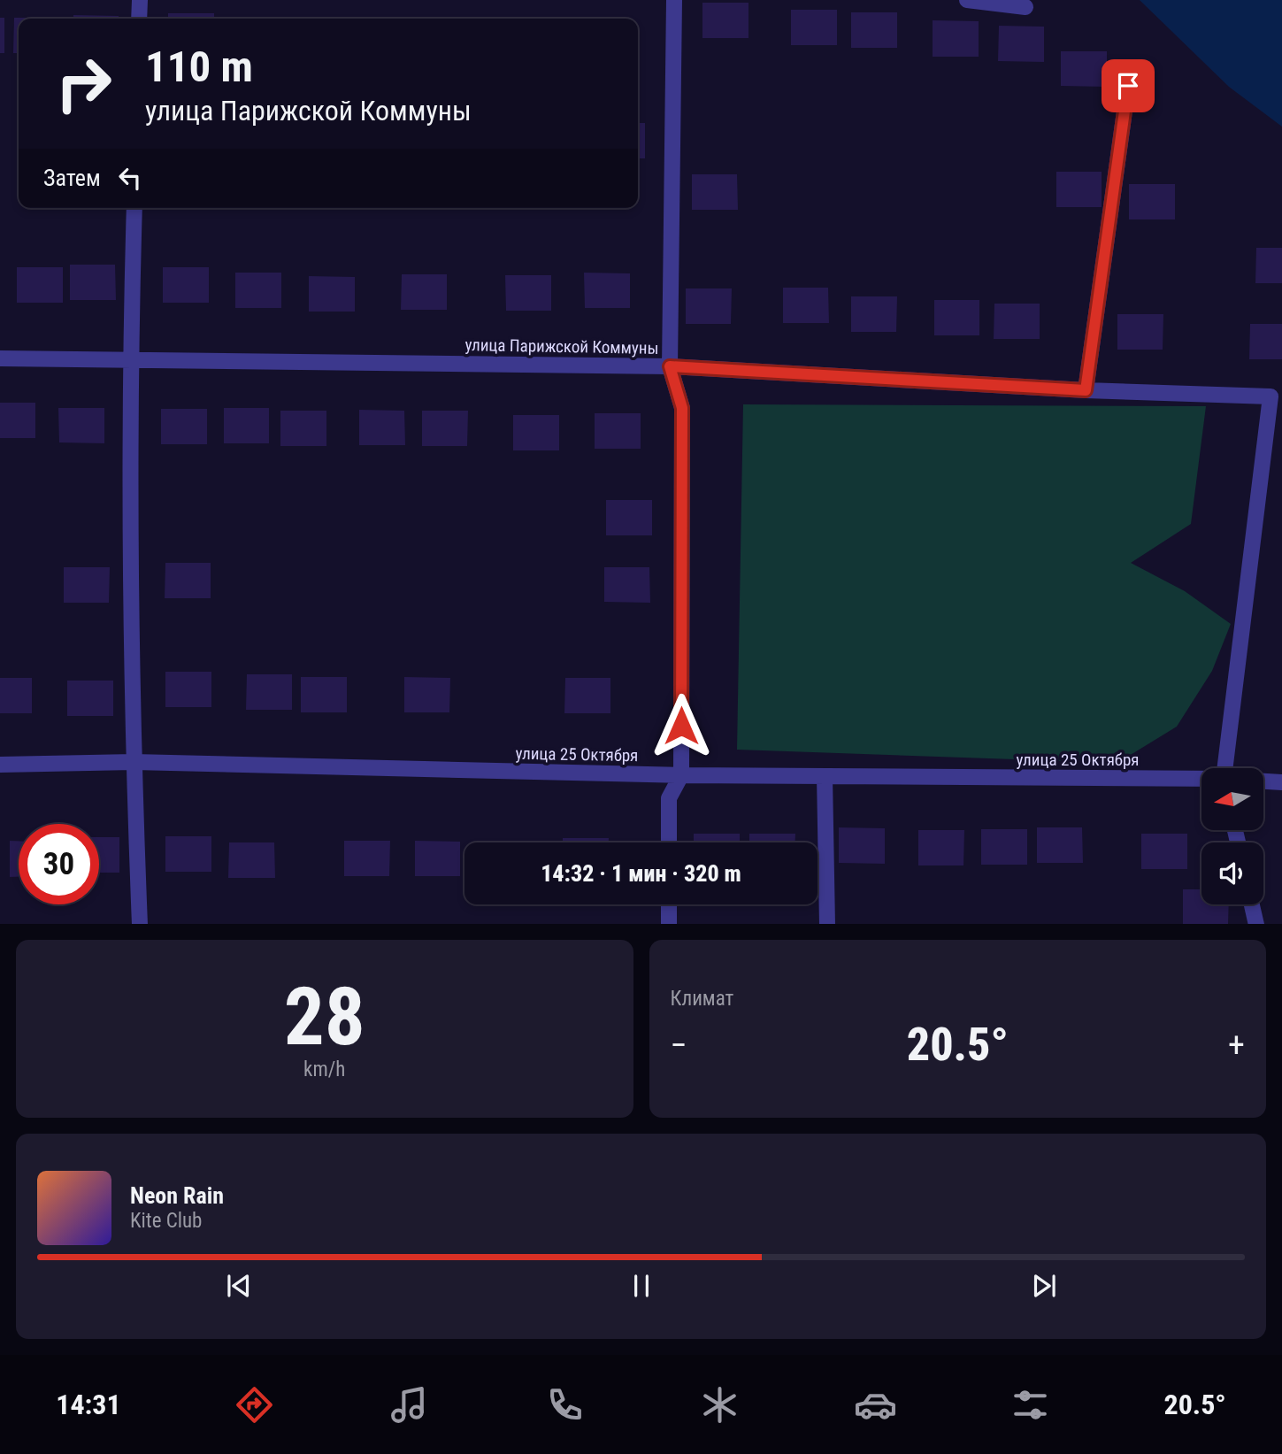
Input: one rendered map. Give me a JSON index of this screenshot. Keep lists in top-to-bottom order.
{
  "streets": {
    "street": ["улица Парижской Коммуны", "улица 25 Октября"]
  },
  "north": "left",
  "page": {
    "turn": ["110 m", "улица Парижской Коммуны"],
    "then": "Затем",
    "limit": "30",
    "trip": "14:32 · 1 мин · 320 m",
    "tile": [
      ["28", "km/h"],
      "Климат"
    ],
    "heat": ["−", "20.5°", "+"],
    "song": ["Neon Rain", "Kite Club"],
    "tabs": ["14:31", "20.5°"]
  }
}
